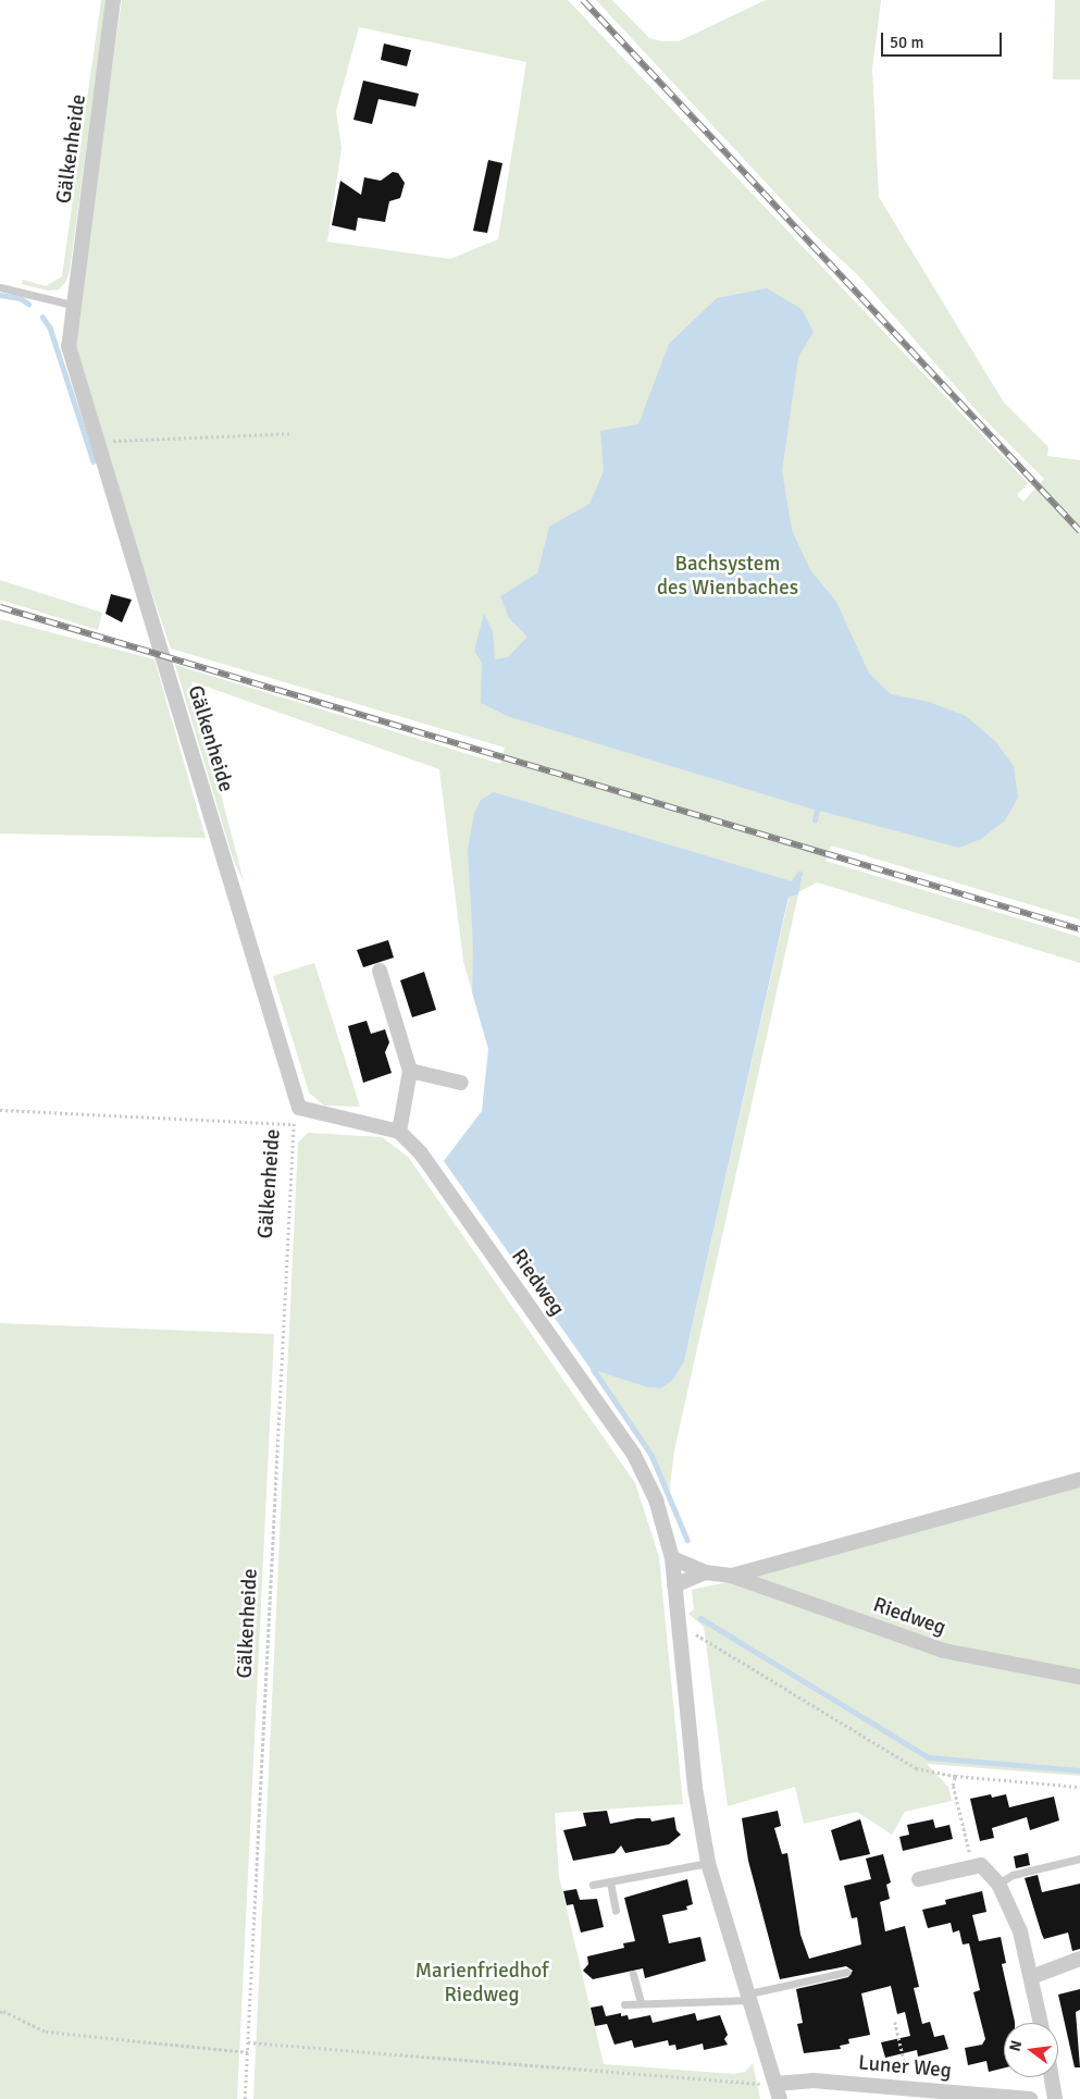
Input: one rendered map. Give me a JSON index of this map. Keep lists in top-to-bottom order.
{
  "streets": {
    "street": ["Gälkenheide", "Riedweg", "Luner Weg"]
  },
  "crossings": [
    ["Riedweg", "Luner Weg"]
  ],
  "parks": ["Bachsystem des Wienbaches", "Marienfriedhof Riedweg"],
  "scale_bar": "50 m",
  "north": "left"
}
